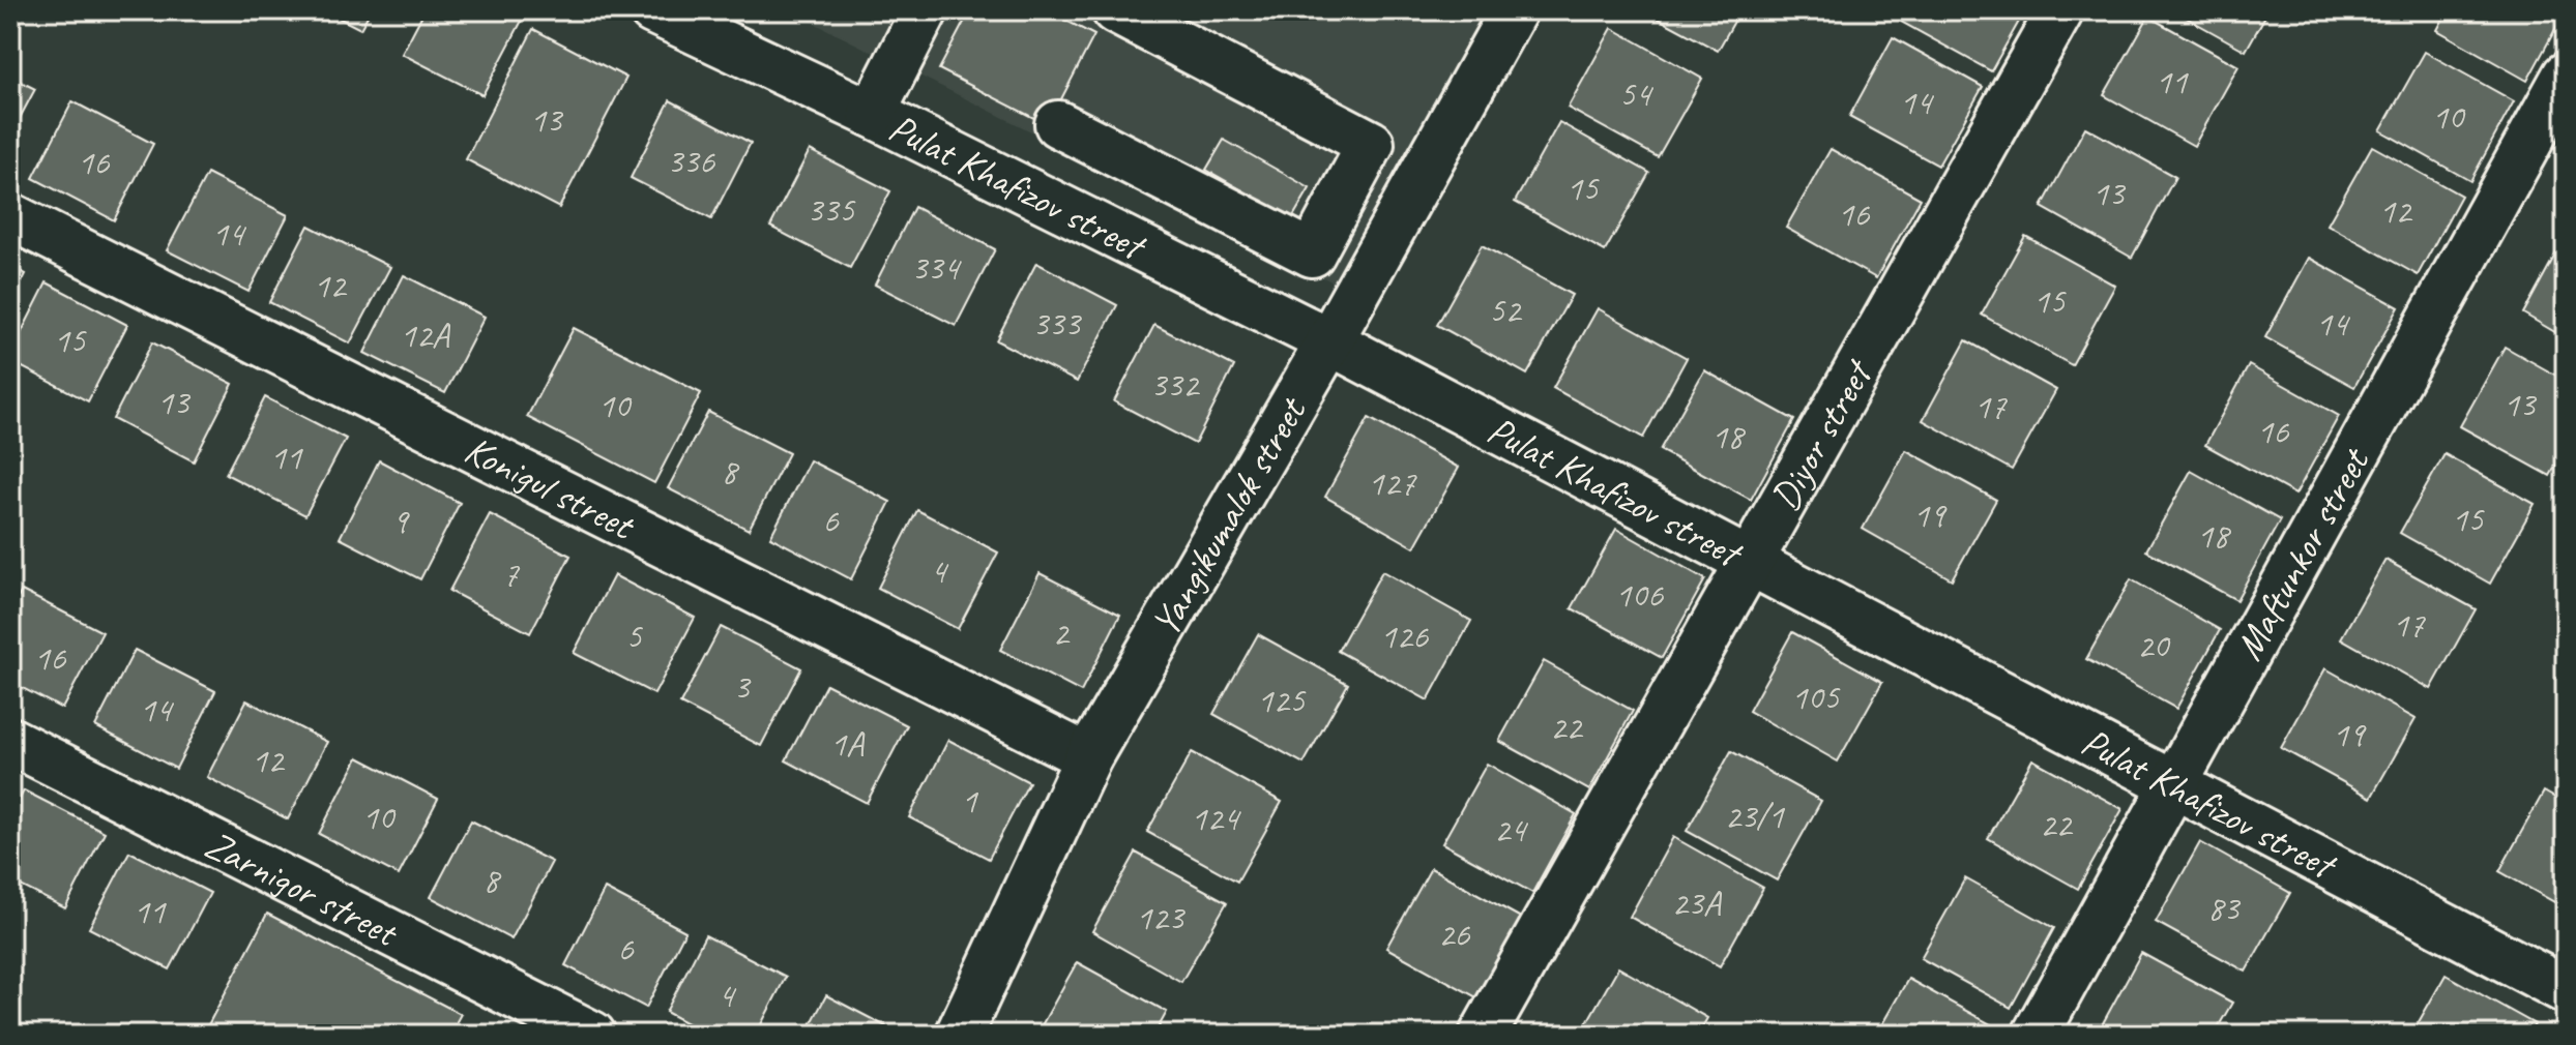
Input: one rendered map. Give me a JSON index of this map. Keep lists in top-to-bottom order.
{
  "streets": {
    "street": [
      "Pulat Khafizov street",
      "Diyor street",
      "Konigul street",
      "Yangikumalok street",
      "Maftunkor street",
      "Zarnigor street"
    ]
  },
  "crossings": [
    ["Pulat Khafizov street", "Diyor street"],
    ["Pulat Khafizov street", "Yangikumalok street"],
    ["Pulat Khafizov street", "Maftunkor street"],
    ["Konigul street", "Yangikumalok street"]
  ],
  "house_numbers": [
    "11",
    "54",
    "14",
    "10",
    "13",
    "336",
    "16",
    "15",
    "13",
    "335",
    "12",
    "16",
    "14",
    "334",
    "12",
    "15",
    "52",
    "333",
    "14",
    "12A",
    "15",
    "332",
    "13",
    "13",
    "10",
    "17",
    "16",
    "18",
    "11",
    "8",
    "127",
    "19",
    "15",
    "6",
    "9",
    "18",
    "4",
    "7",
    "106",
    "17",
    "2",
    "5",
    "126",
    "20",
    "16",
    "3",
    "105",
    "125",
    "14",
    "22",
    "19",
    "1A",
    "12",
    "1",
    "23/1",
    "10",
    "124",
    "22",
    "24",
    "8",
    "23A",
    "83",
    "11",
    "123",
    "26",
    "6",
    "4"
  ]
}
